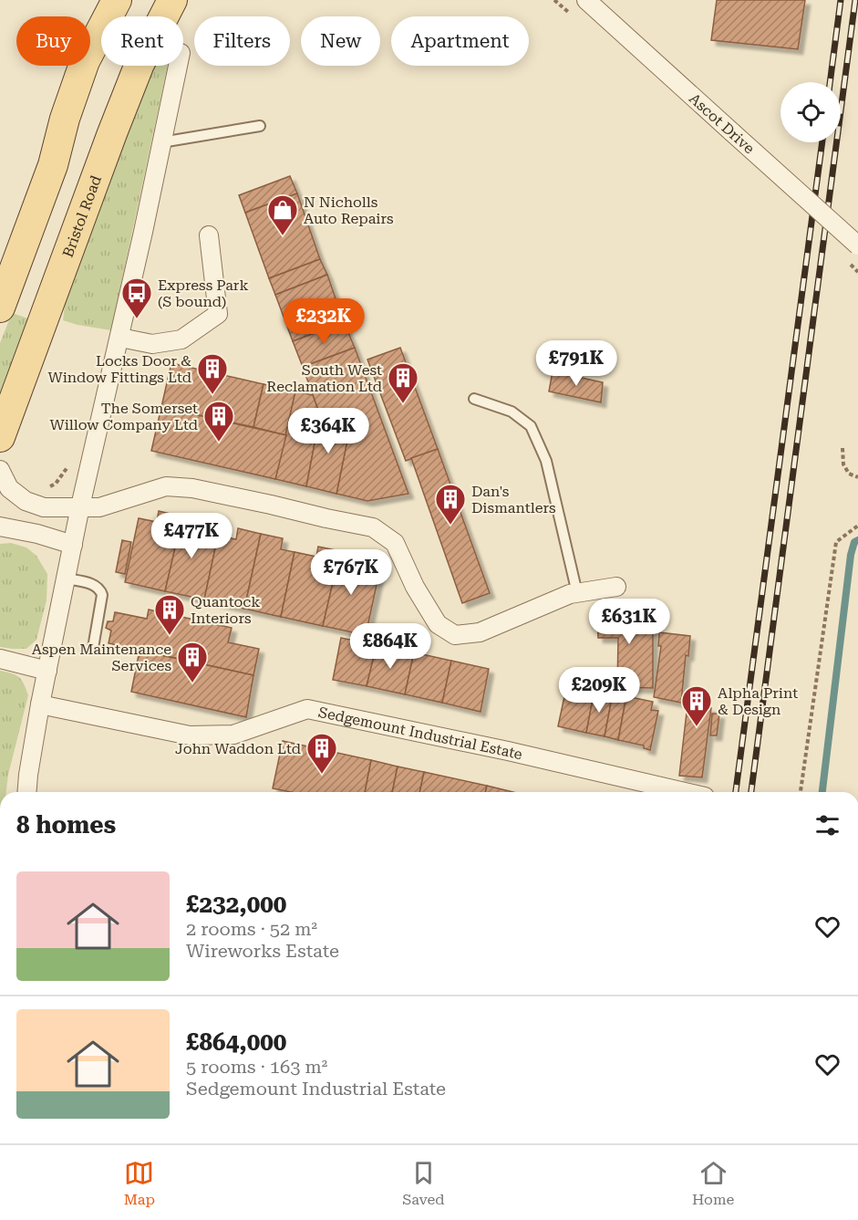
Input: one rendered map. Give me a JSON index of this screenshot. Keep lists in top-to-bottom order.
{
  "streets": {
    "main road": ["Bristol Road"],
    "street": ["Ascot Drive", "Sedgemount Industrial Estate"]
  },
  "places": {
    "shop": ["N Nicholls Auto Repairs"],
    "bus stop": ["Express Park (S bound)"],
    "building": [
      "Locks Door & Window Fittings Ltd",
      "South West Reclamation Ltd",
      "The Somerset Willow Company Ltd",
      "Dan's Dismantlers",
      "Quantock Interiors",
      "Aspen Maintenance Services",
      "Alpha Print & Design",
      "John Waddon Ltd"
    ]
  },
  "page": {
    "chip": [
      "Buy",
      "Rent",
      "Filters",
      "New",
      "Apartment"
    ],
    "price": [
      "£232K",
      "£791K",
      "£364K",
      "£477K",
      "£767K",
      "£631K",
      "£864K",
      "£209K"
    ],
    "heading": "8 homes",
    "list": [
      {
        "name": "£232,000",
        "note": "2 rooms · 52 m² · Wireworks Estate"
      },
      {
        "name": "£864,000",
        "note": "5 rooms · 163 m² · Sedgemount Industrial Estate"
      }
    ],
    "tabs": ["Map", "Saved", "Home"]
  }
}
